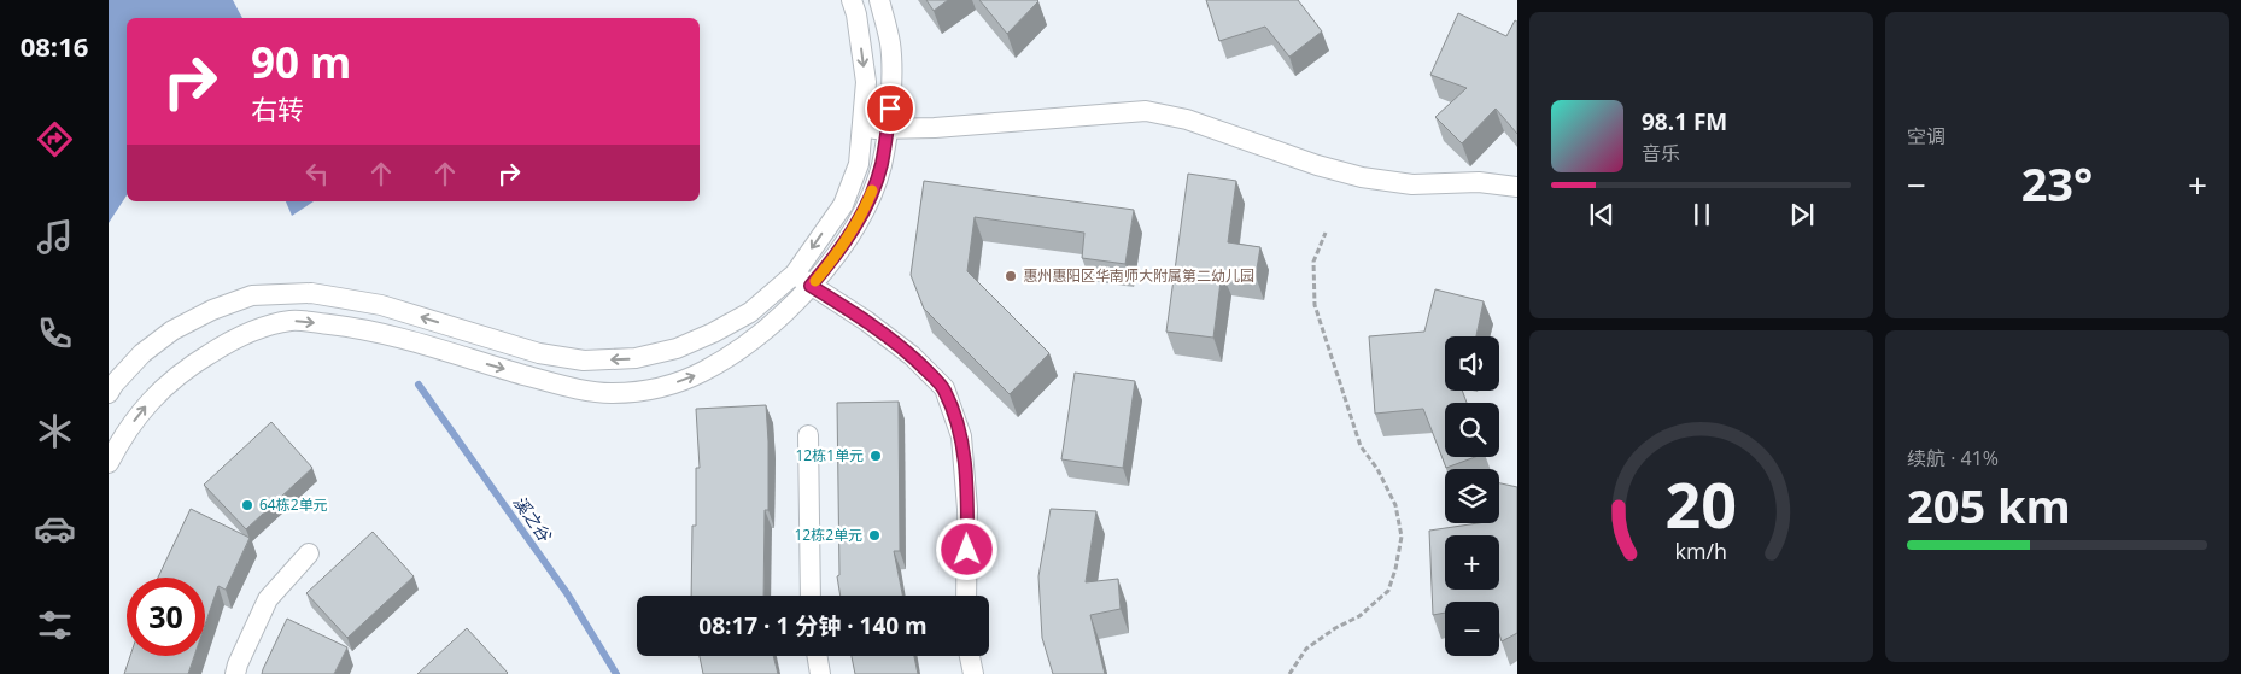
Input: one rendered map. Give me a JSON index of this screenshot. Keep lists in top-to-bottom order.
{
  "water": ["溪之谷"],
  "places": [
    "惠州惠阳区华南师大附属第二幼儿园",
    "12栋1单元",
    "64栋2单元",
    "12栋2单元"
  ],
  "page": {
    "tabs": "08:16",
    "tile": [
      "空调",
      ["续航 · 41%", "205 km"]
    ],
    "turn": ["90 m", "右转"],
    "song": ["98.1 FM", "音乐"],
    "heat": ["−", "23°", "+"],
    "map_buttons": ["+", "−"],
    "limit": "30",
    "trip": "08:17 · 1 分钟 · 140 m",
    "gauge": ["20", "km/h"]
  }
}
